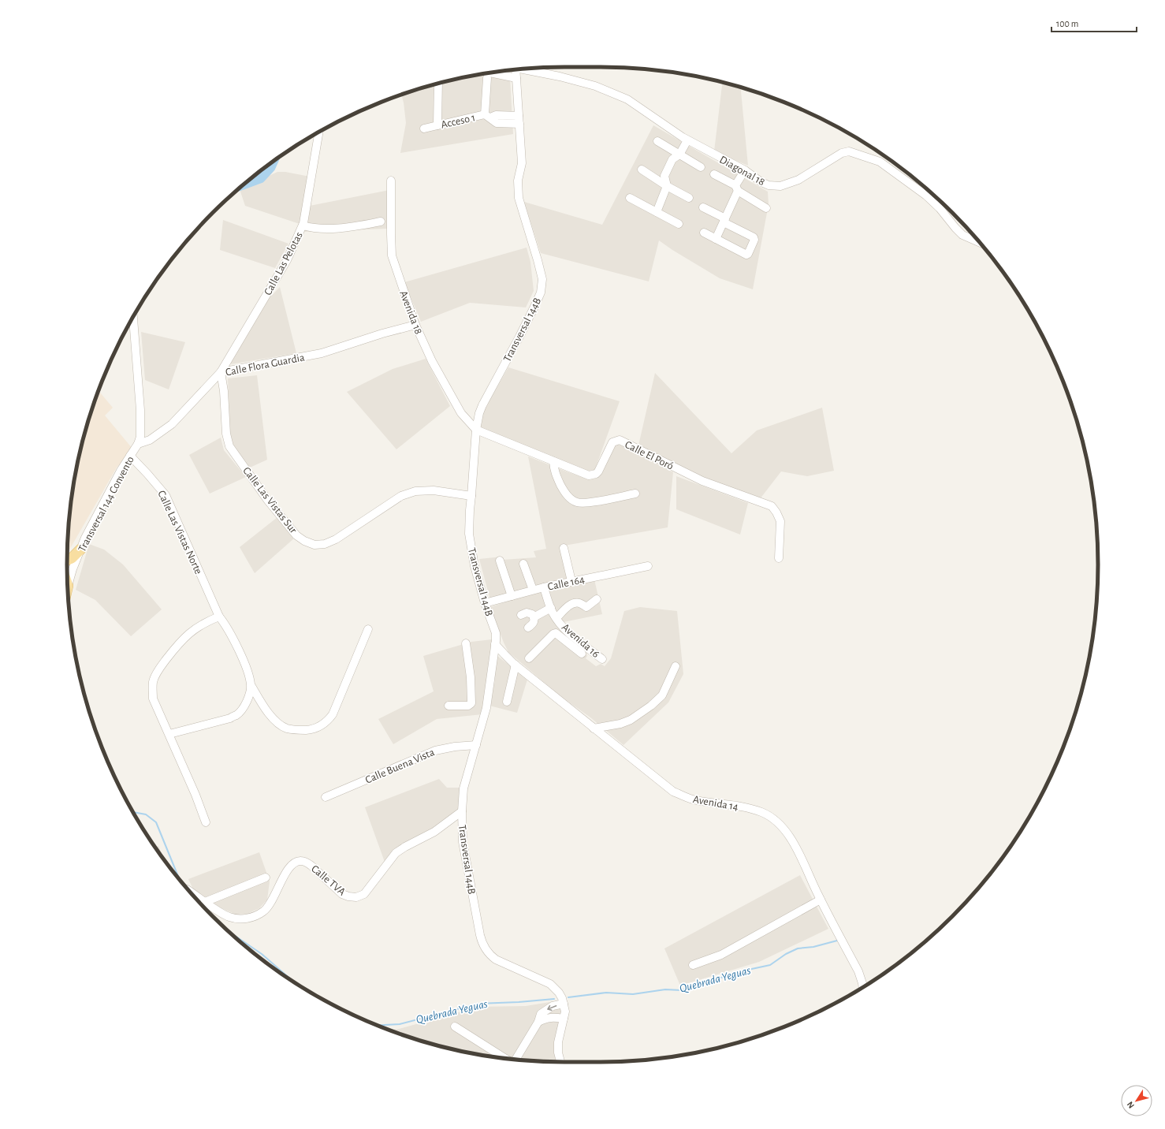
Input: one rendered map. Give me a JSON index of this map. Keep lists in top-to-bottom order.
{
  "streets": {
    "street": [
      "Acceso 1",
      "Diagonal 18",
      "Calle Las Pelotas",
      "Avenida 18",
      "Transversal 144B",
      "Calle Flora Guardia",
      "Calle El Poró",
      "Calle Las Vistas Sur",
      "Transversal 144 Convento",
      "Calle Las Vistas Norte",
      "Calle 164",
      "Avenida 16",
      "Calle Buena Vista",
      "Avenida 14",
      "Calle TVA"
    ]
  },
  "crossings": [
    ["Acceso 1", "Transversal 144B"],
    ["Calle Las Pelotas", "Calle Flora Guardia"],
    ["Calle Las Pelotas", "Calle Las Vistas Sur"],
    ["Avenida 18", "Transversal 144B"],
    ["Avenida 18", "Calle Flora Guardia"],
    ["Avenida 18", "Calle El Poró"],
    ["Transversal 144B", "Calle El Poró"],
    ["Transversal 144B", "Calle Las Vistas Sur"],
    ["Transversal 144B", "Calle 164"],
    ["Transversal 144B", "Calle Buena Vista"],
    ["Transversal 144B", "Avenida 14"],
    ["Transversal 144B", "Calle TVA"],
    ["Calle Flora Guardia", "Calle Las Vistas Sur"],
    ["Calle Flora Guardia", "Transversal 144 Convento"],
    ["Transversal 144 Convento", "Calle Las Vistas Norte"],
    ["Calle 164", "Avenida 16"]
  ],
  "water": ["Quebrada Yeguas"],
  "scale_bar": "100 m",
  "north": "bottom left"
}
